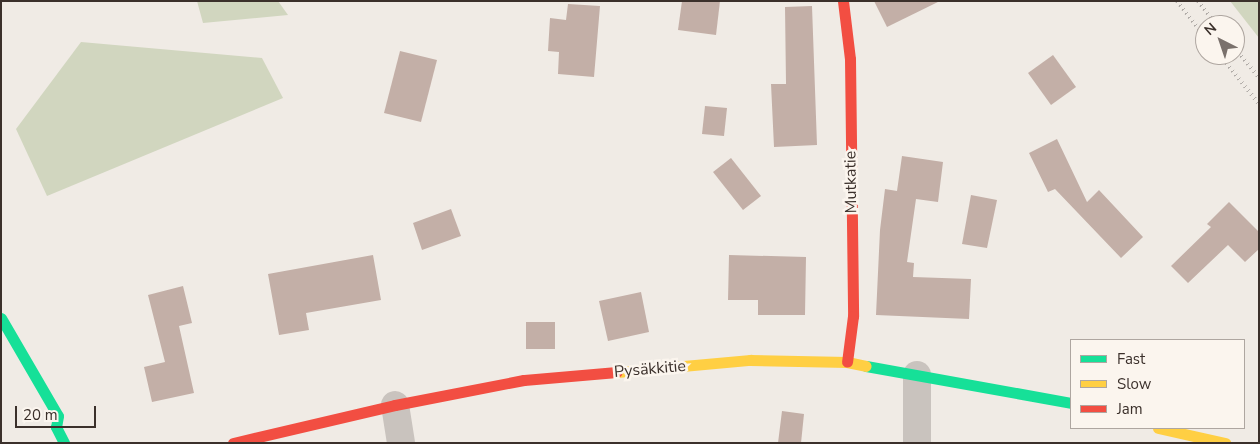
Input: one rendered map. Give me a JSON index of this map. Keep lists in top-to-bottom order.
{
  "streets": {
    "street": ["Mutkatie", "Pysäkkitie"]
  },
  "crossings": [
    ["Mutkatie", "Pysäkkitie"]
  ],
  "legend": ["Fast", "Slow", "Jam"],
  "scale_bar": "20 m",
  "north": "top left"
}
